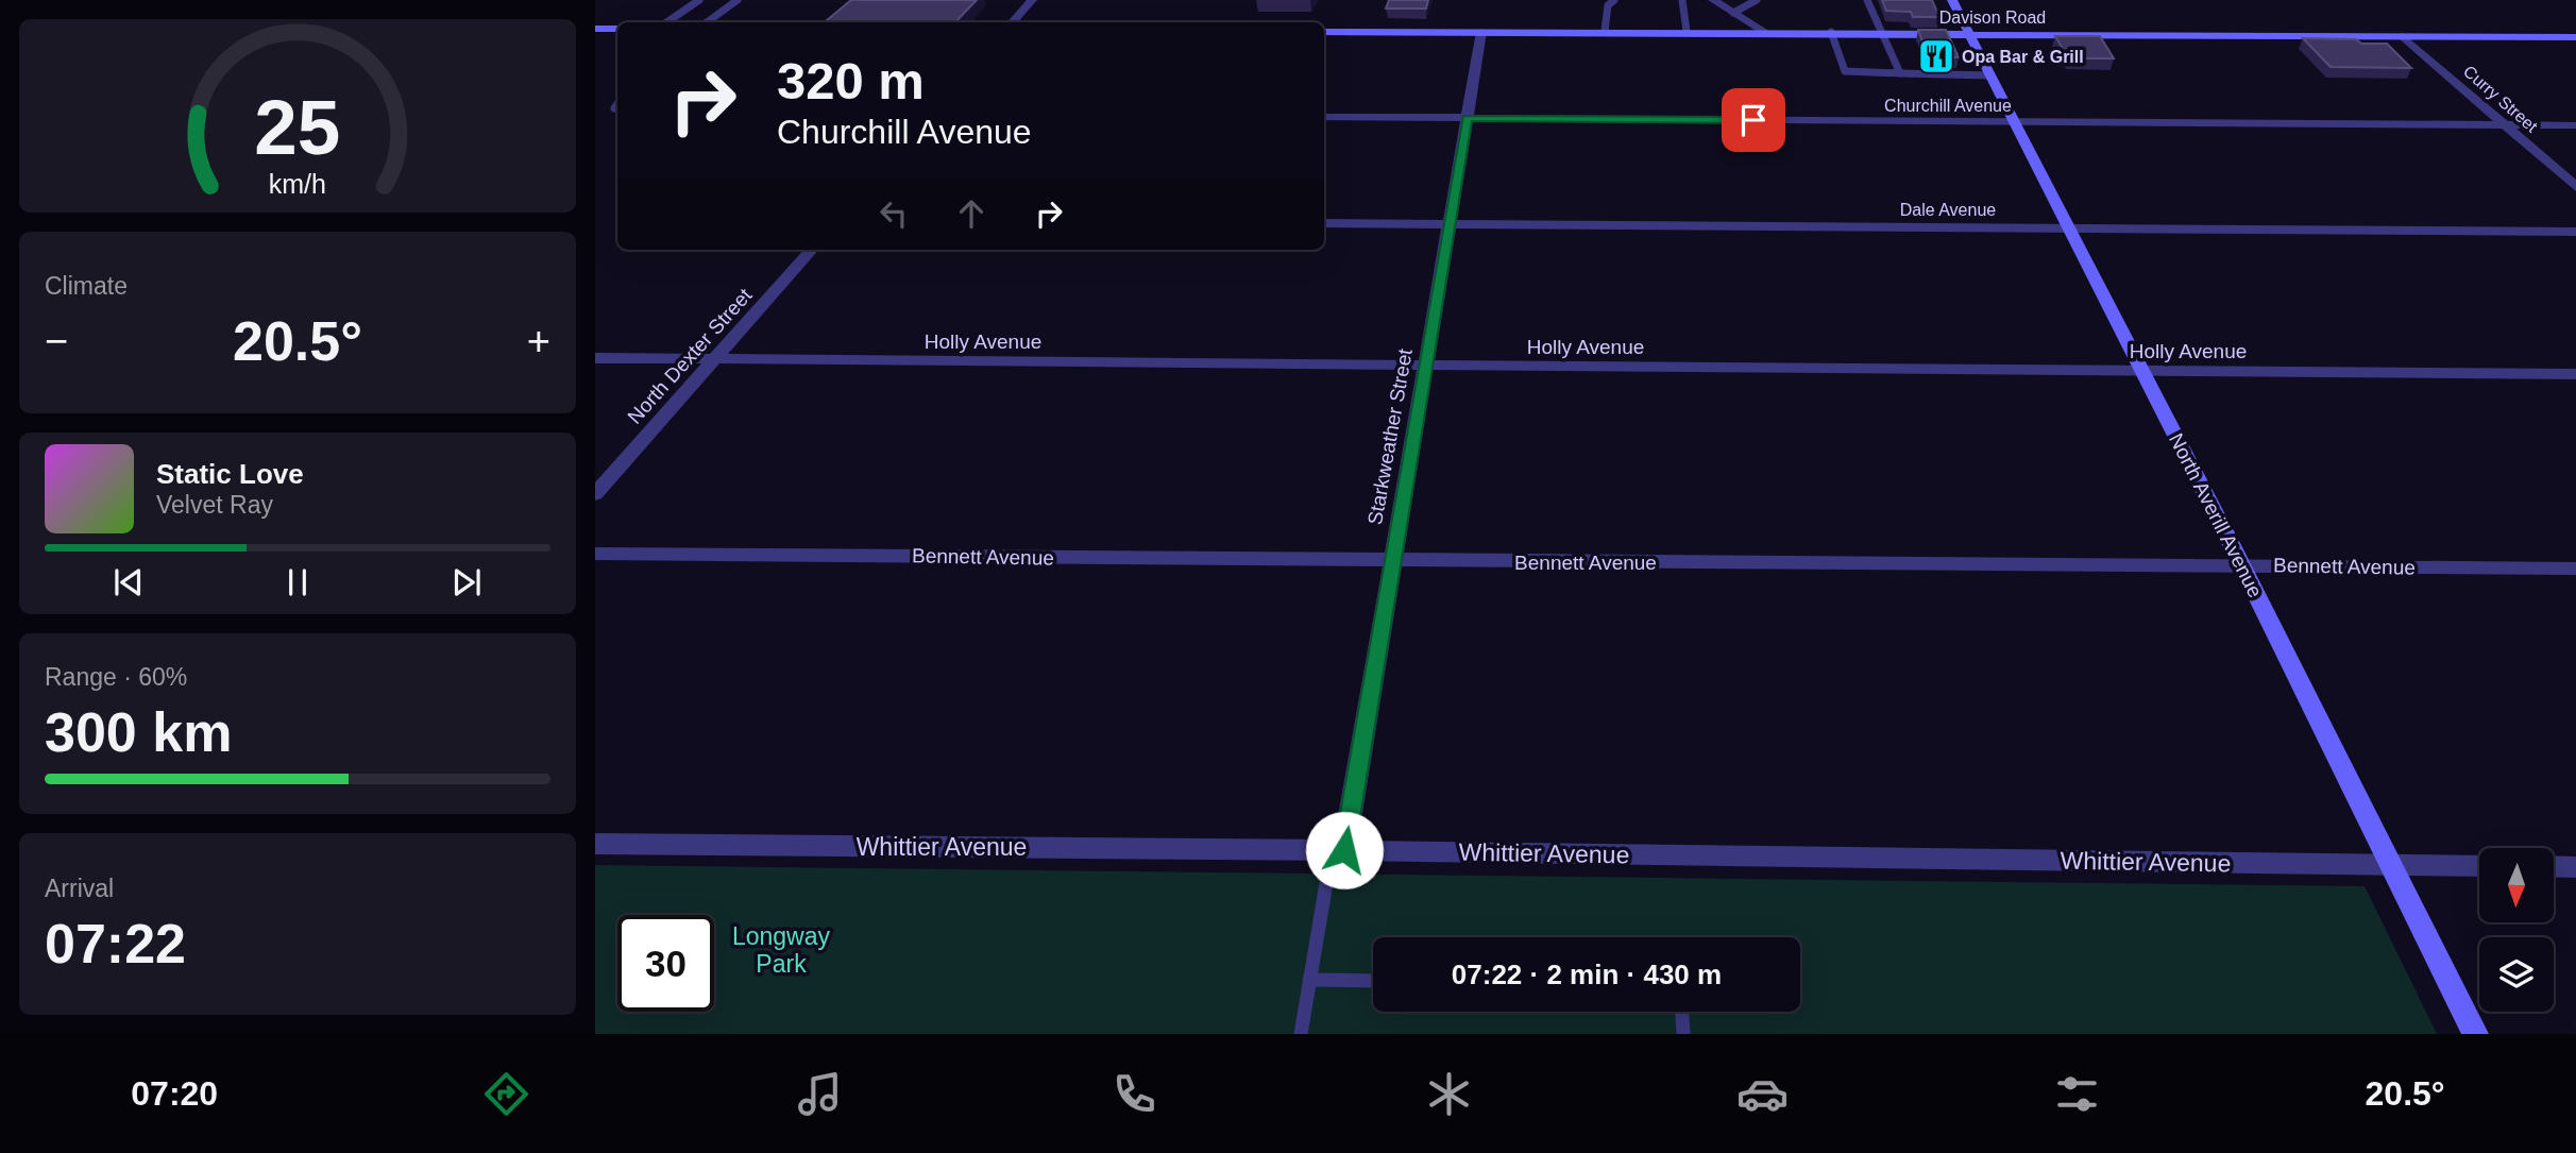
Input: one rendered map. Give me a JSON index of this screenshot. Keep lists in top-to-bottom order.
{
  "streets": {
    "main road": ["Davison Road", "North Averill Avenue"],
    "street": [
      "Curry Street",
      "Churchill Avenue",
      "Dale Avenue",
      "Holly Avenue",
      "North Dexter Street",
      "Starkweather Street",
      "Bennett Avenue",
      "Whittier Avenue"
    ]
  },
  "crossings": [
    ["Davison Road", "Curry Street"],
    ["Davison Road", "Starkweather Street"],
    ["Davison Road", "North Averill Avenue"],
    ["Curry Street", "Churchill Avenue"],
    ["Churchill Avenue", "Starkweather Street"],
    ["Churchill Avenue", "North Averill Avenue"],
    ["Dale Avenue", "Starkweather Street"],
    ["Dale Avenue", "North Averill Avenue"],
    ["Holly Avenue", "North Dexter Street"],
    ["Holly Avenue", "Starkweather Street"],
    ["Holly Avenue", "North Averill Avenue"],
    ["Starkweather Street", "Bennett Avenue"],
    ["Starkweather Street", "Whittier Avenue"],
    ["North Averill Avenue", "Bennett Avenue"],
    ["North Averill Avenue", "Whittier Avenue"]
  ],
  "parks": ["Longway Park"],
  "places": {
    "restaurant": ["Opa Bar & Grill"]
  },
  "north": "bottom",
  "page": {
    "turn": ["320 m", "Churchill Avenue"],
    "tile": [
      "Climate",
      ["Range · 60%", "300 km"],
      ["Arrival", "07:22"]
    ],
    "heat": ["−", "20.5°", "+"],
    "song": ["Static Love", "Velvet Ray"],
    "limit": "30",
    "trip": "07:22 · 2 min · 430 m",
    "tabs": ["07:20", "20.5°"],
    "gauge": ["25", "km/h"]
  }
}
